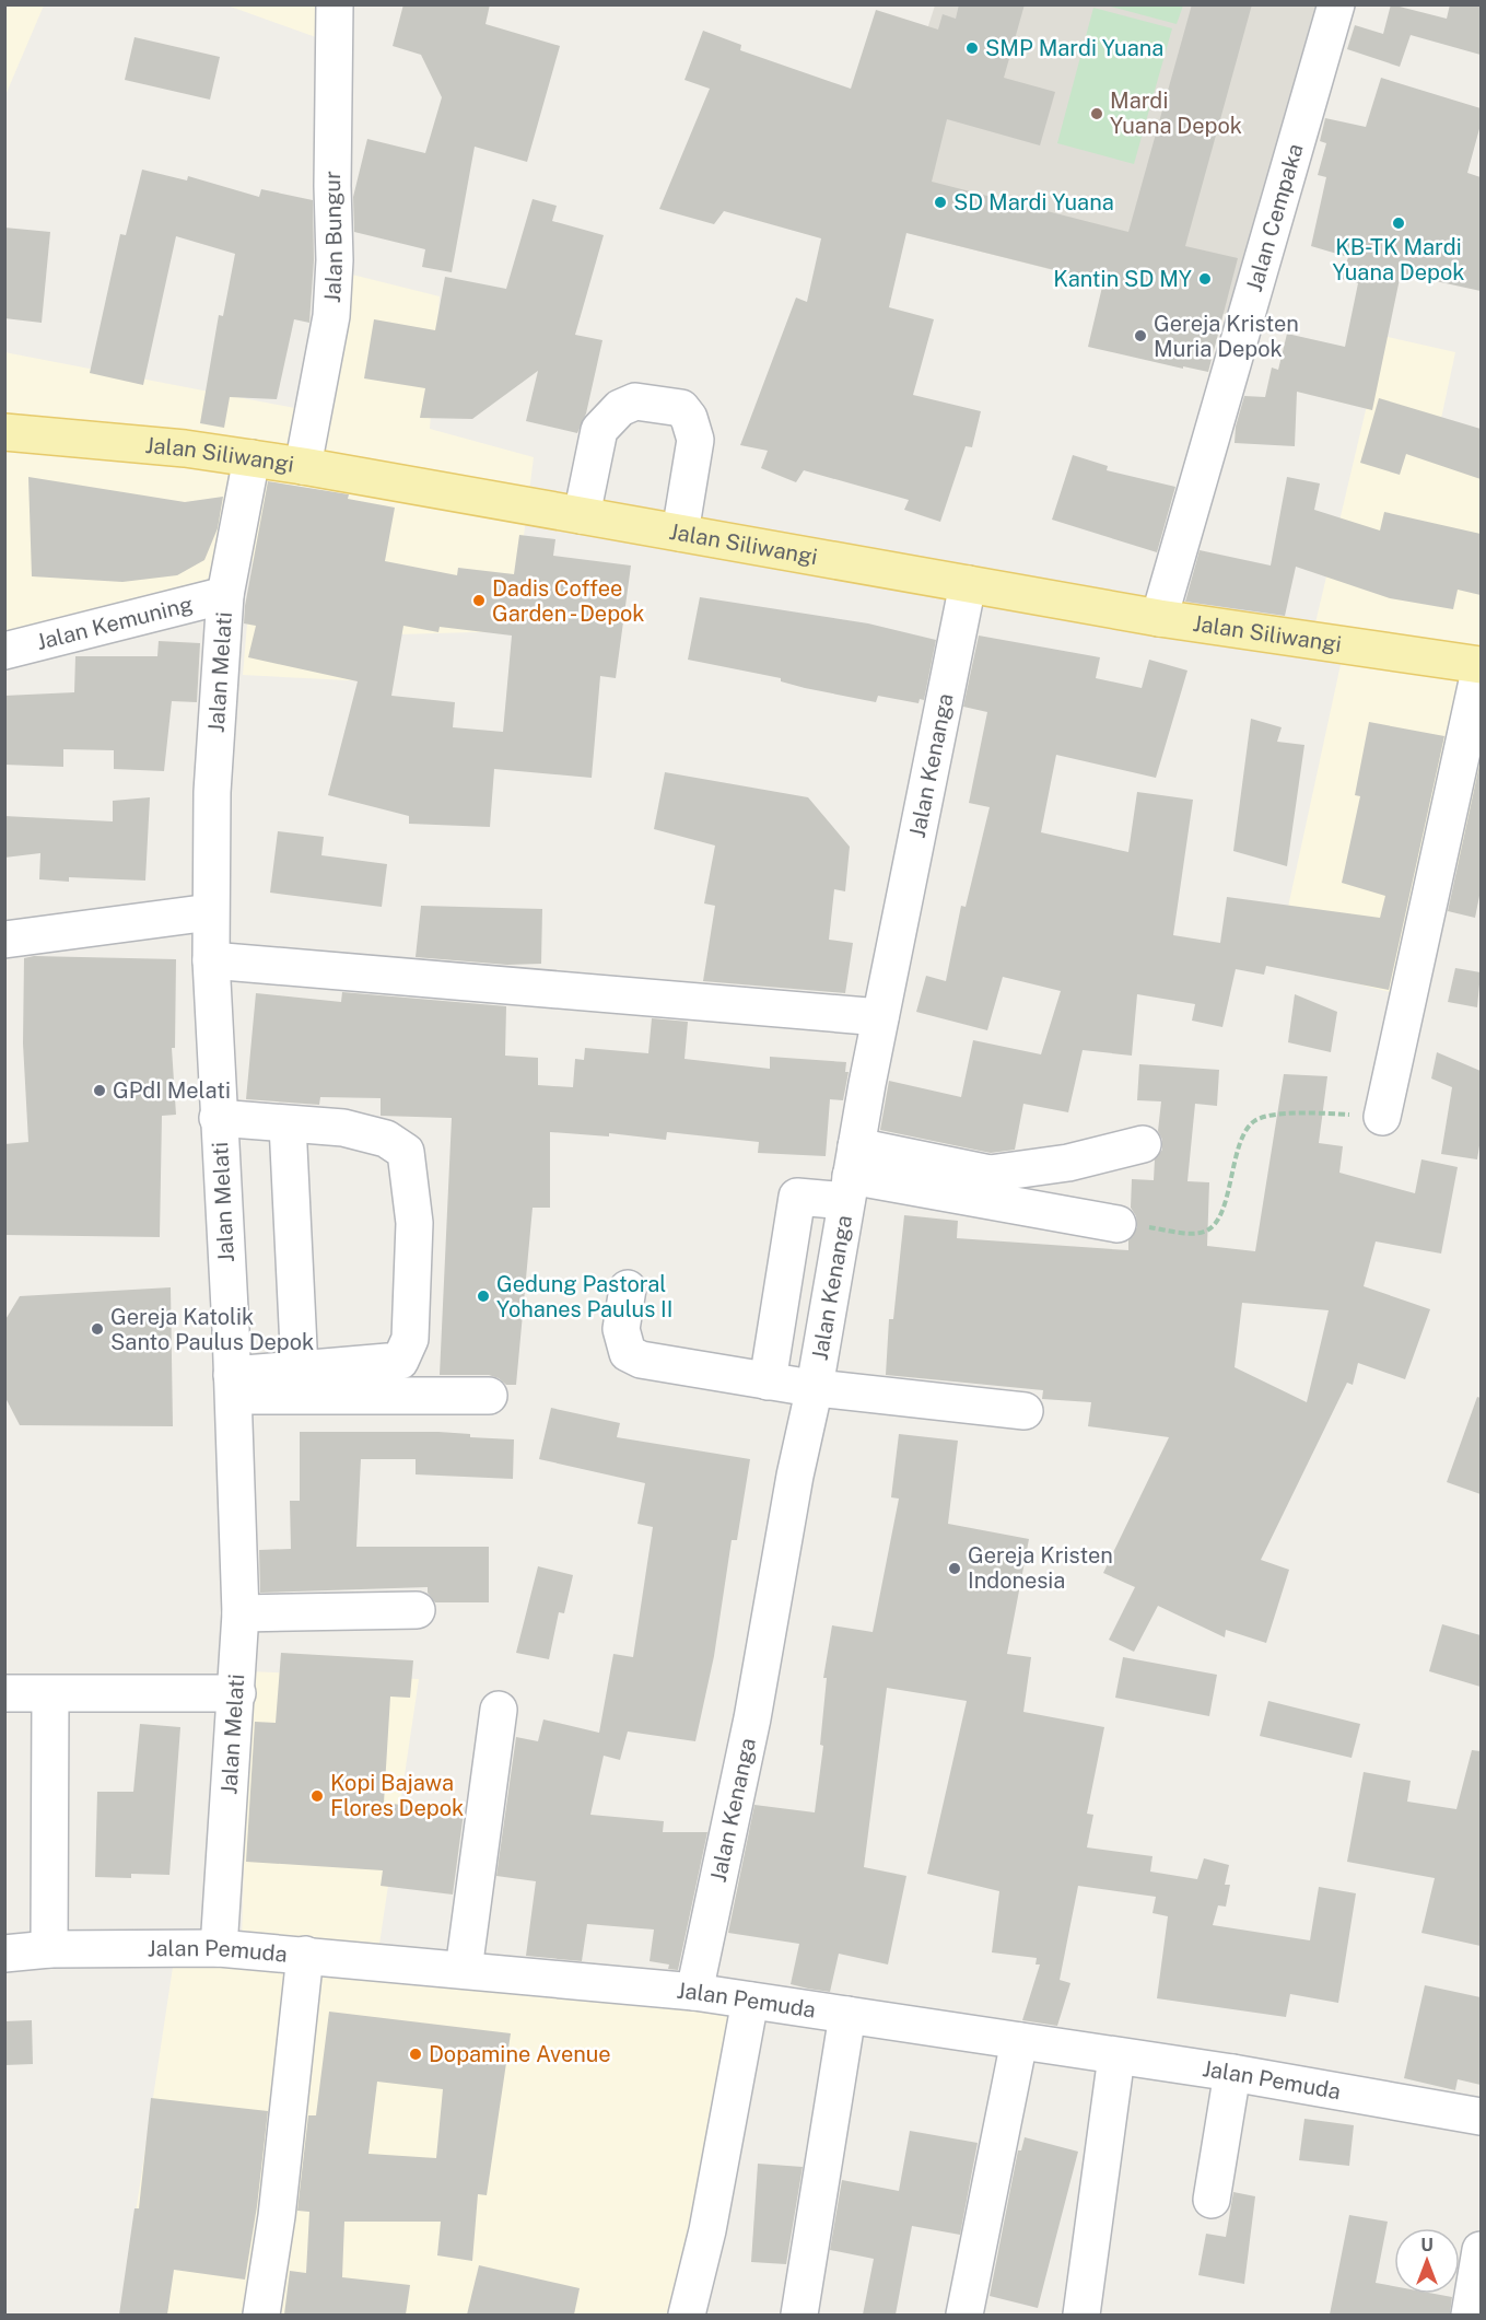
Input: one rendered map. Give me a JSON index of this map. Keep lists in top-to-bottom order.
{
  "streets": {
    "main road": ["Jalan Siliwangi"],
    "street": [
      "Jalan Cempaka",
      "Jalan Bungur",
      "Jalan Kemuning",
      "Jalan Melati",
      "Jalan Kenanga",
      "Jalan Pemuda"
    ]
  },
  "crossings": [
    ["Jalan Cempaka", "Jalan Siliwangi"],
    ["Jalan Bungur", "Jalan Siliwangi"],
    ["Jalan Siliwangi", "Jalan Melati"],
    ["Jalan Siliwangi", "Jalan Kenanga"],
    ["Jalan Kemuning", "Jalan Melati"],
    ["Jalan Melati", "Jalan Pemuda"],
    ["Jalan Kenanga", "Jalan Pemuda"]
  ],
  "places": [
    "SMP Mardi Yuana",
    "Mardi Yuana Depok",
    "SD Mardi Yuana",
    "KB-TK Mardi Yuana Depok",
    "Kantin SD MY",
    "Gereja Kristen Muria Depok",
    "Dadis Coffee Garden - Depok",
    "GPdI Melati",
    "Gedung Pastoral Yohanes Paulus II",
    "Gereja Katolik Santo Paulus Depok",
    "Gereja Kristen Indonesia",
    "Kopi Bajawa Flores Depok",
    "Dopamine Avenue"
  ],
  "north": "top"
}
